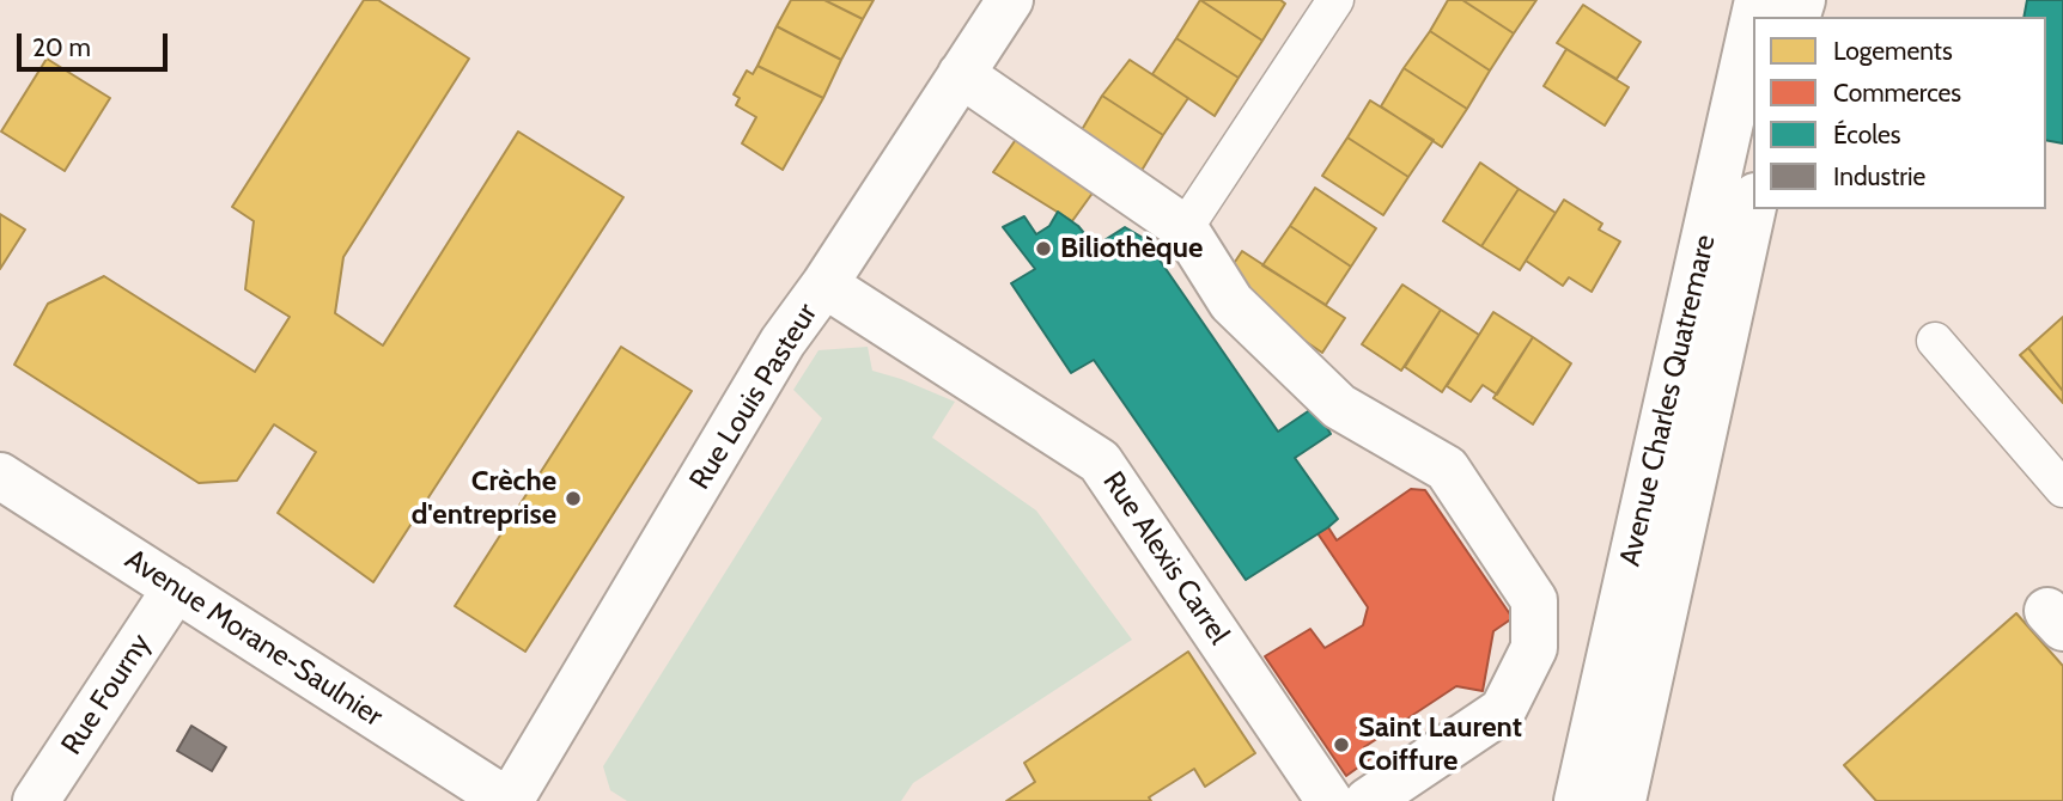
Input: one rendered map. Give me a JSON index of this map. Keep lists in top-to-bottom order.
{
  "streets": {
    "street": [
      "Rue Louis Pasteur",
      "Avenue Charles Quatremare",
      "Rue Alexis Carrel",
      "Avenue Morane-Saulnier",
      "Rue Fourny"
    ]
  },
  "crossings": [
    ["Rue Louis Pasteur", "Rue Alexis Carrel"],
    ["Rue Louis Pasteur", "Avenue Morane-Saulnier"],
    ["Avenue Morane-Saulnier", "Rue Fourny"]
  ],
  "places": ["Biliothèque", "Crèche d'entreprise", "Saint Laurent Coiffure"],
  "legend": [
    "Logements",
    "Commerces",
    "Écoles",
    "Industrie"
  ],
  "scale_bar": "20 m"
}
